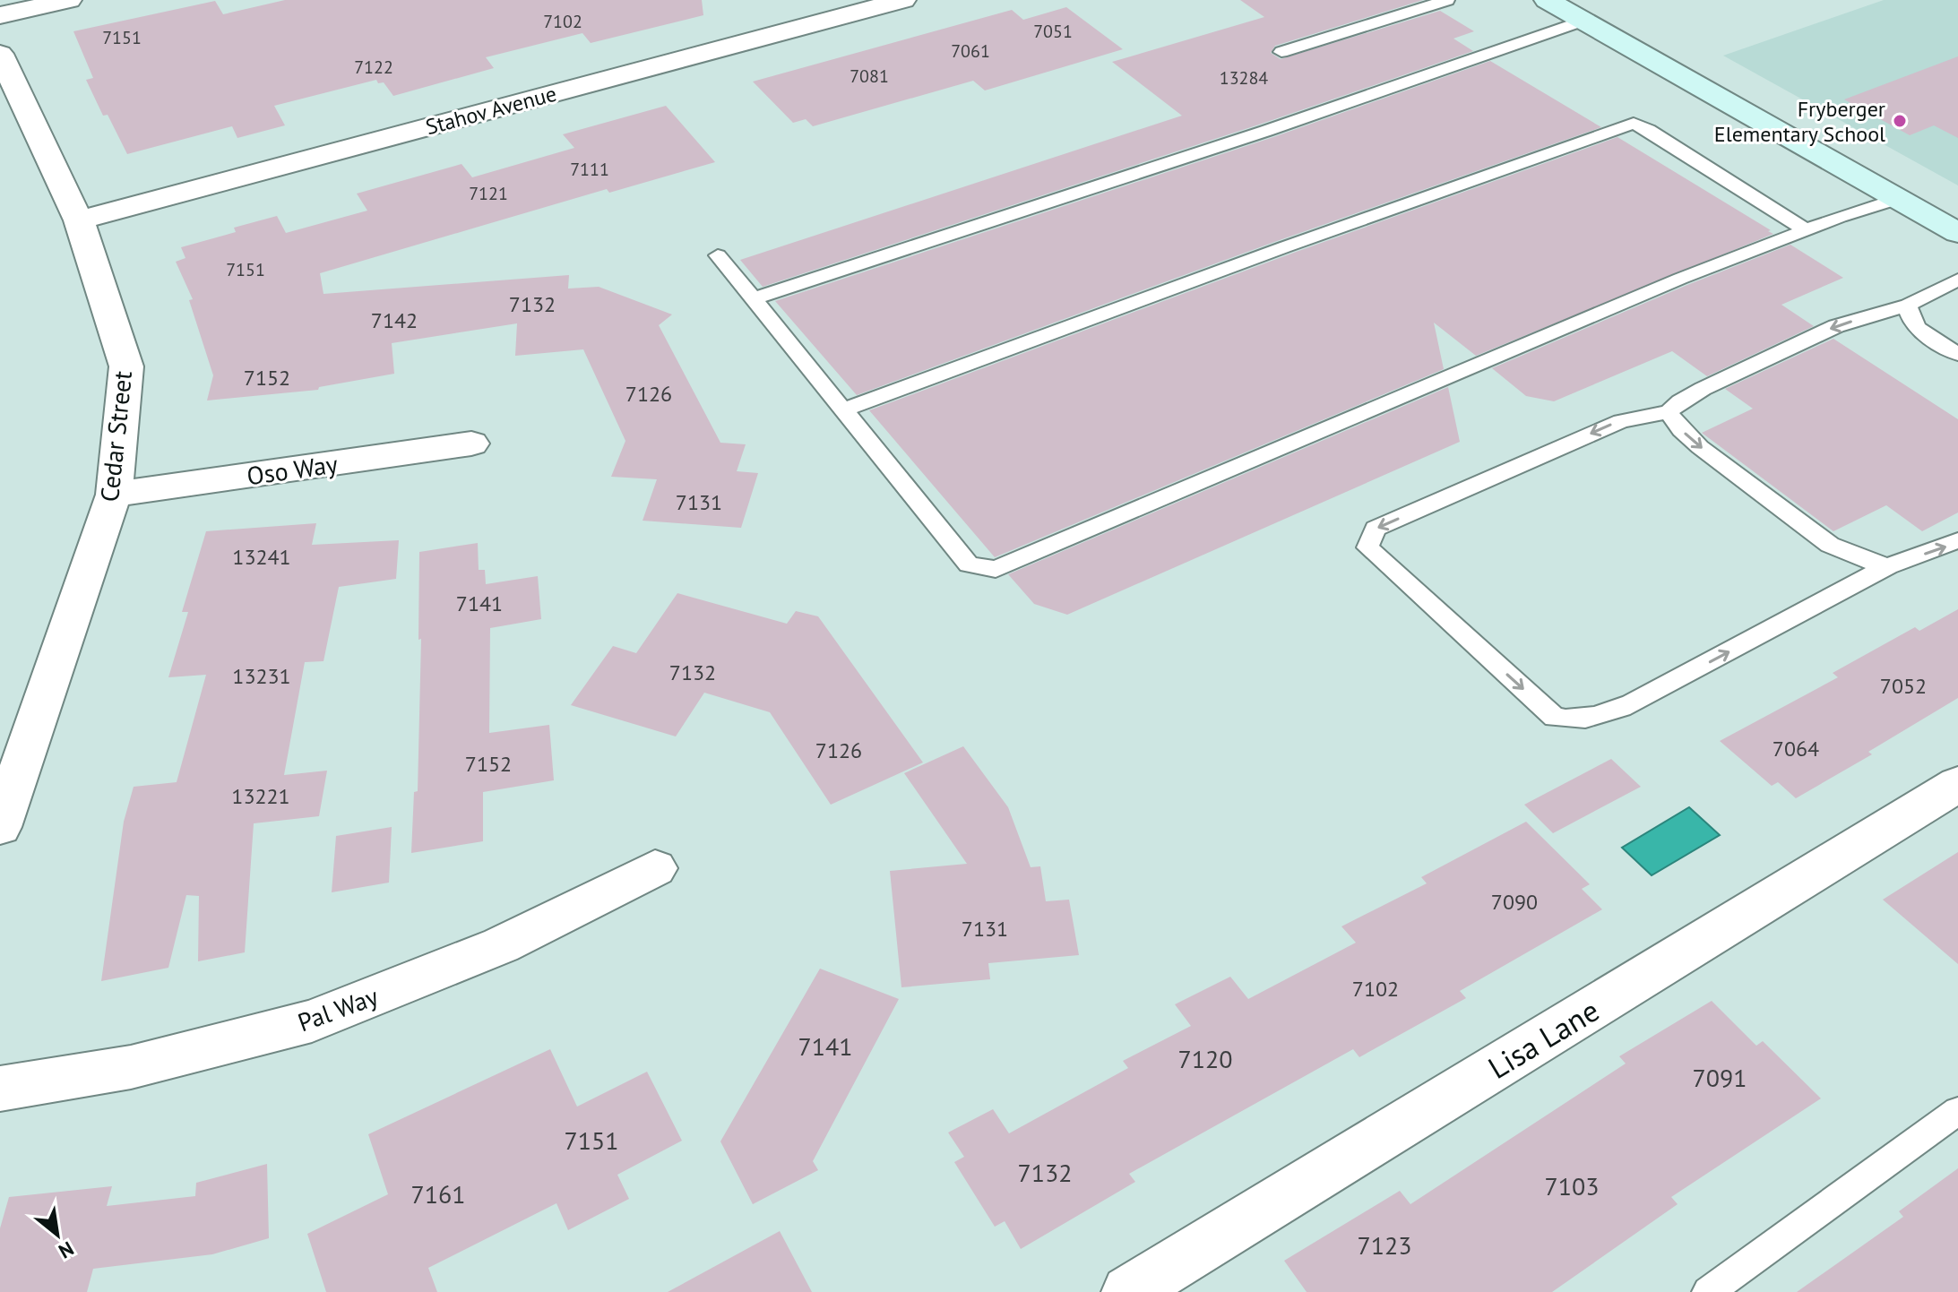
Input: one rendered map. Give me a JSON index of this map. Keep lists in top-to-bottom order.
{
  "streets": {
    "street": [
      "Stahov Avenue",
      "Cedar Street",
      "Oso Way",
      "Pal Way",
      "Lisa Lane"
    ]
  },
  "crossings": [
    ["Stahov Avenue", "Cedar Street"],
    ["Cedar Street", "Oso Way"]
  ],
  "places": ["Fryberger Elementary School"],
  "house_numbers": [
    "7102",
    "7051",
    "7151",
    "7061",
    "7122",
    "7081",
    "13284",
    "7111",
    "7121",
    "7151",
    "7132",
    "7142",
    "7152",
    "7126",
    "7131",
    "13241",
    "7141",
    "7132",
    "13231",
    "7052",
    "7064",
    "7126",
    "7152",
    "13221",
    "7090",
    "7131",
    "7102",
    "7141",
    "7120",
    "7091",
    "7151",
    "7132",
    "7103",
    "7161",
    "7123"
  ],
  "north": "bottom right"
}
